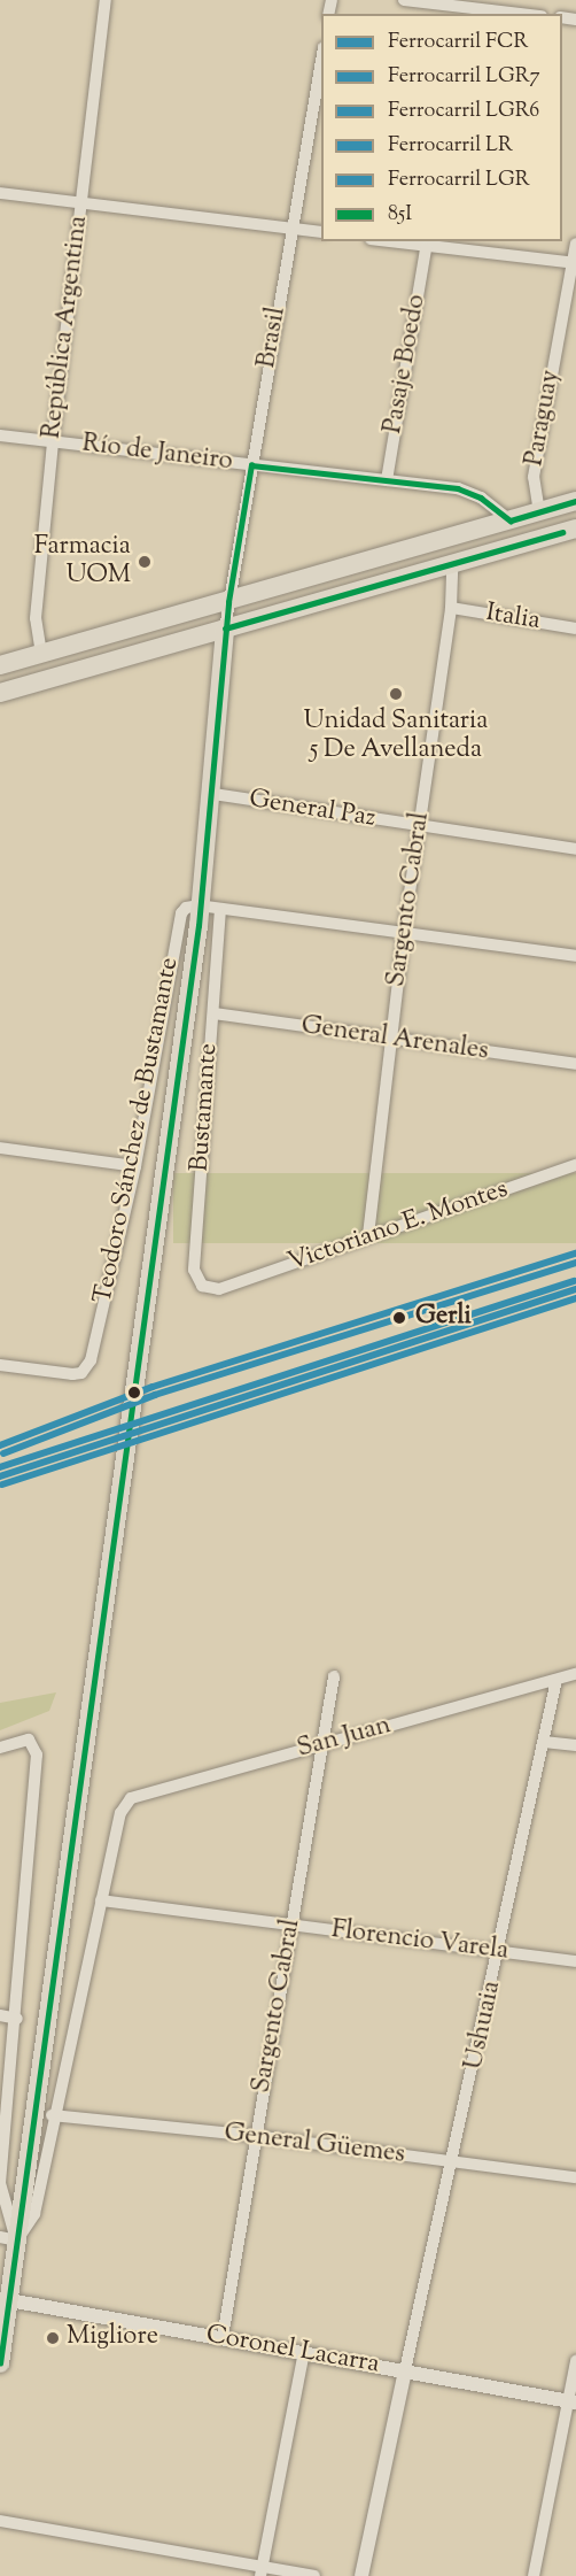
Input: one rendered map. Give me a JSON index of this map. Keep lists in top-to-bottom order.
{
  "streets": {
    "street": [
      "República Argentina",
      "Brasil",
      "Pasaje Boedo",
      "Paraguay",
      "Río de Janeiro",
      "Italia",
      "General Paz",
      "Sargento Cabral",
      "General Arenales",
      "Bustamante",
      "Teodoro Sánchez de Bustamante",
      "Victoriano E. Montes",
      "San Juan",
      "Florencio Varela",
      "Ushuaia",
      "General Güemes",
      "Coronel Lacarra"
    ]
  },
  "crossings": [
    ["República Argentina", "Río de Janeiro"],
    ["Brasil", "Río de Janeiro"],
    ["Pasaje Boedo", "Río de Janeiro"],
    ["Italia", "Sargento Cabral"],
    ["General Paz", "Sargento Cabral"],
    ["Sargento Cabral", "General Arenales"],
    ["Sargento Cabral", "Victoriano E. Montes"],
    ["Sargento Cabral", "San Juan"],
    ["Sargento Cabral", "Florencio Varela"],
    ["Sargento Cabral", "General Güemes"],
    ["Sargento Cabral", "Coronel Lacarra"],
    ["General Arenales", "Bustamante"],
    ["Bustamante", "Victoriano E. Montes"],
    ["San Juan", "Florencio Varela"],
    ["San Juan", "Ushuaia"],
    ["Florencio Varela", "Ushuaia"],
    ["Ushuaia", "General Güemes"],
    ["Ushuaia", "Coronel Lacarra"]
  ],
  "places": [
    "Farmacia UOM",
    "Unidad Sanitaria 5 De Avellaneda",
    "Gerli",
    "Migliore"
  ],
  "lines": [
    "transit line 85I",
    "rail line LGR7",
    "rail line LGR6",
    "rail line LGR",
    "rail line FCR",
    "rail line LR"
  ],
  "legend": [
    "Ferrocarril FCR",
    "Ferrocarril LGR7",
    "Ferrocarril LGR6",
    "Ferrocarril LR",
    "Ferrocarril LGR",
    "85I"
  ]
}
